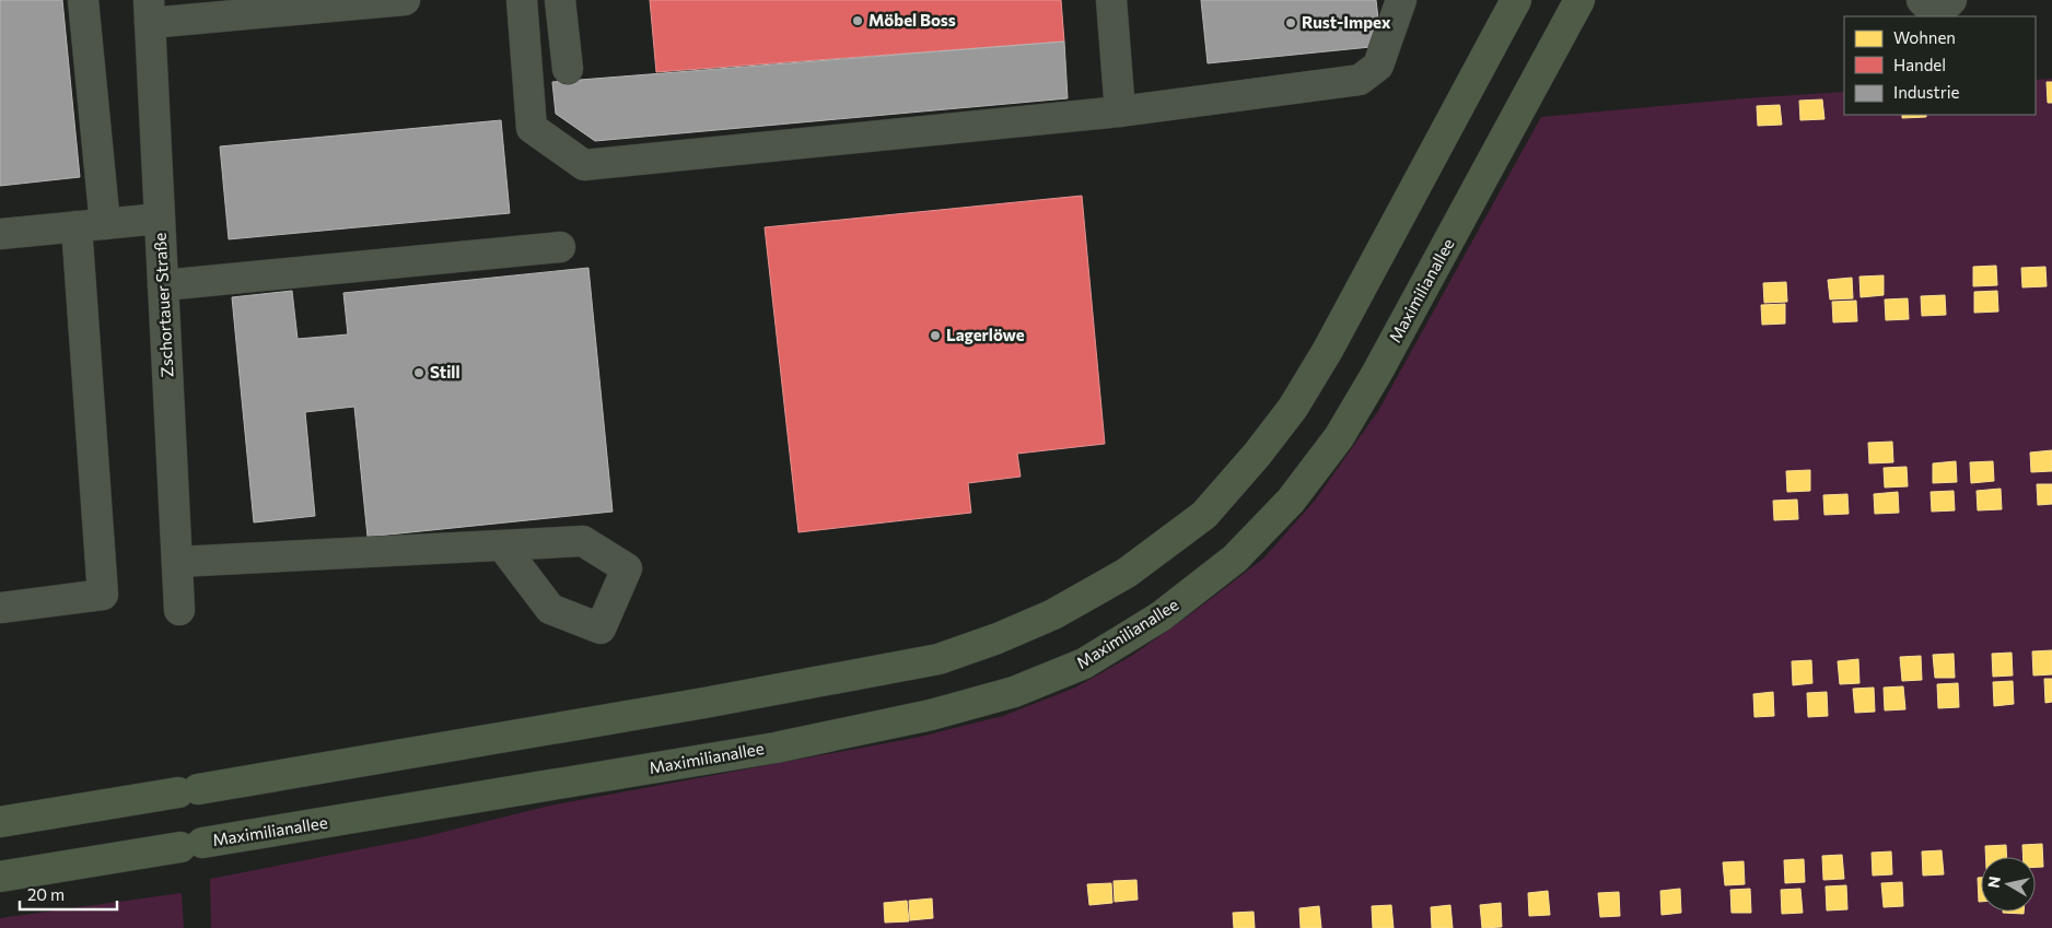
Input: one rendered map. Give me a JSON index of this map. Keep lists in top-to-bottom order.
{
  "streets": {
    "highway": ["Maximilianallee"],
    "street": ["Zschortauer Straße"]
  },
  "places": [
    "Möbel Boss",
    "Rust-Impex",
    "Lagerlöwe",
    "Still"
  ],
  "legend": ["Wohnen", "Handel", "Industrie"],
  "scale_bar": "20 m",
  "north": "left"
}
